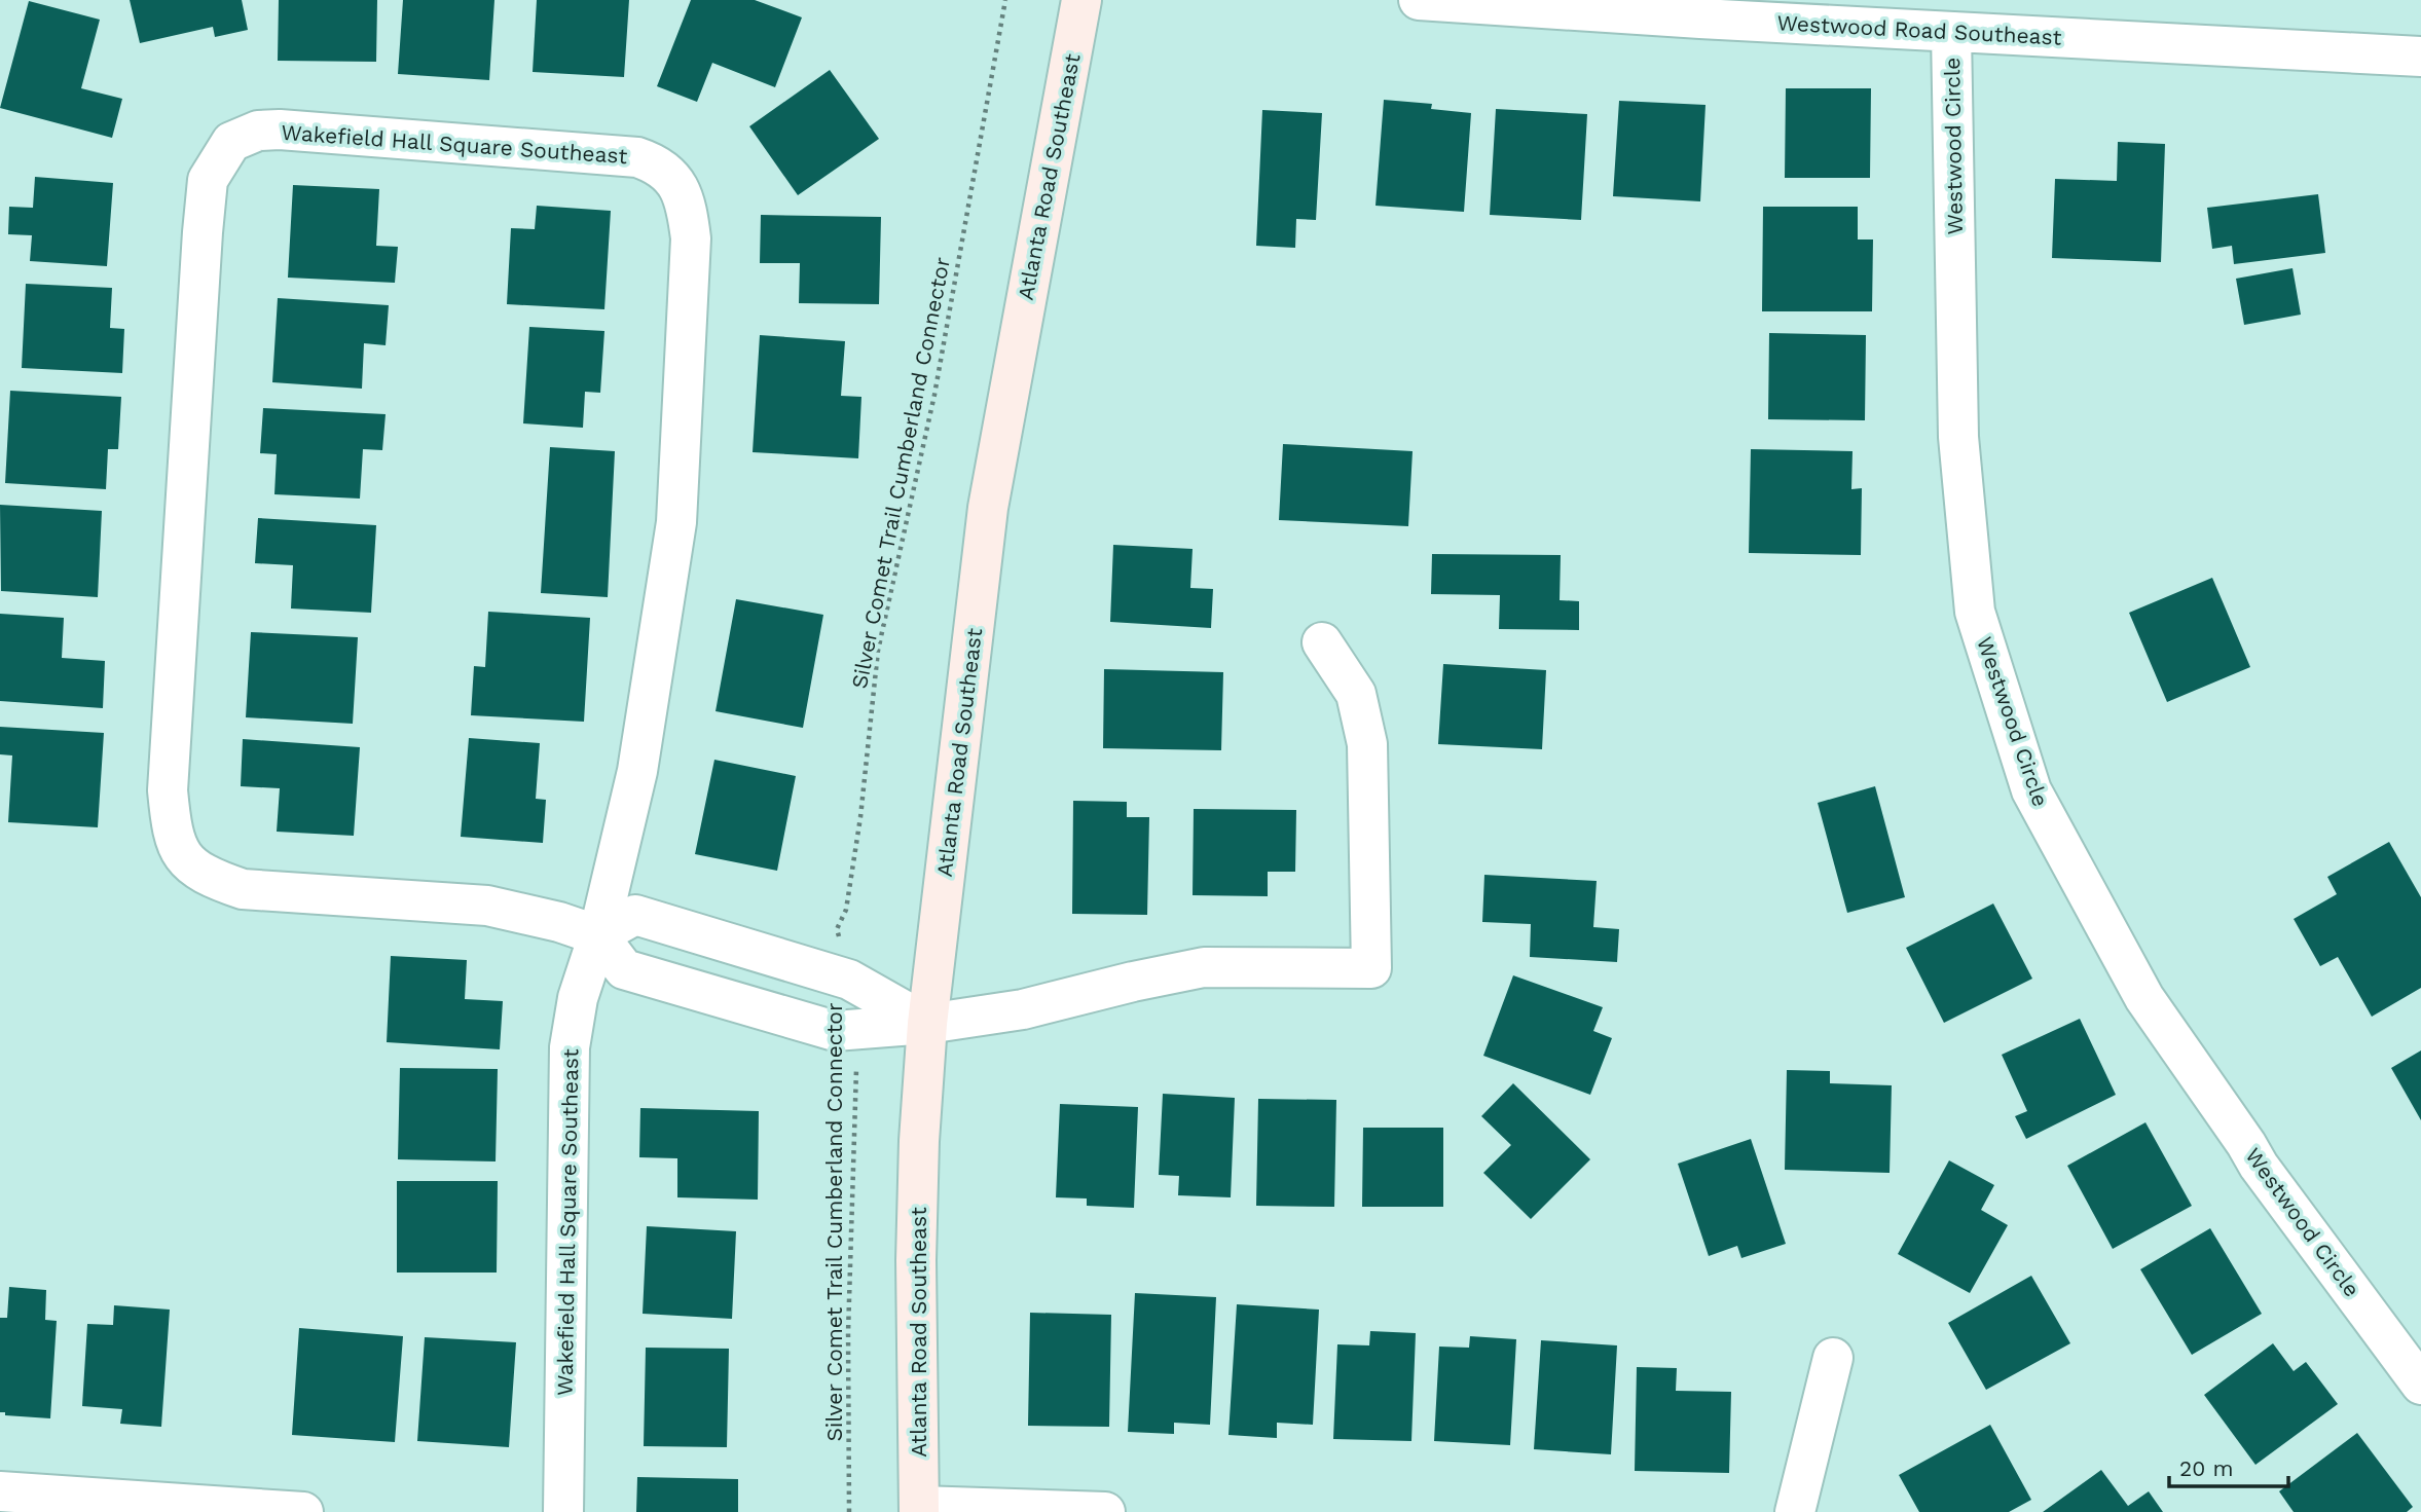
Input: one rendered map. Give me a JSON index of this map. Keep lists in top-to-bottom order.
{
  "streets": {
    "main road": ["Atlanta Road Southeast"],
    "street": ["Westwood Road Southeast", "Wakefield Hall Square Southeast", "Westwood Circle"],
    "path": ["Silver Comet Trail Cumberland Connector"]
  },
  "crossings": [
    ["Westwood Road Southeast", "Westwood Circle"]
  ],
  "scale_bar": "20 m"
}
